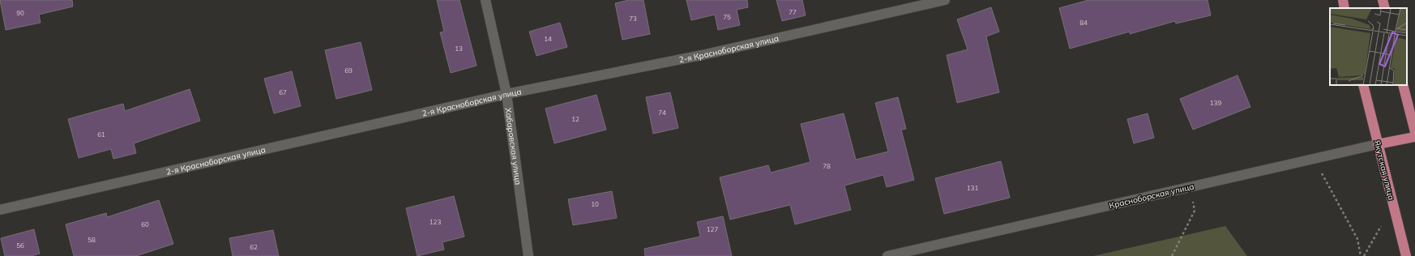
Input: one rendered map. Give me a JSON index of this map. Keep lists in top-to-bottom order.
{
  "streets": {
    "main road": ["Якутская улица", "Красноборская улица"],
    "street": ["2-я Красноборская улица", "Хабаровская улица"]
  },
  "crossings": [
    ["2-я Красноборская улица", "Хабаровская улица"],
    ["Якутская улица", "Красноборская улица"]
  ],
  "house_numbers": [
    "77",
    "90",
    "75",
    "73",
    "84",
    "14",
    "13",
    "69",
    "67",
    "139",
    "74",
    "12",
    "61",
    "78",
    "131",
    "10",
    "123",
    "60",
    "127",
    "58",
    "56",
    "62"
  ]
}
